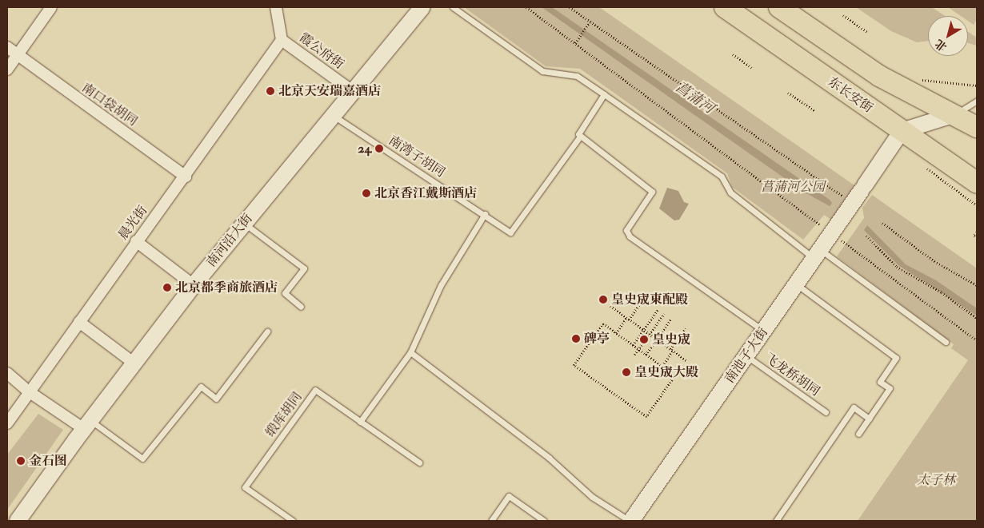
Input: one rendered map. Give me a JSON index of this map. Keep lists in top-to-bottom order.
{
  "streets": {
    "highway": ["东长安街"],
    "main road": ["南河沿大街", "南池子大街"],
    "street": ["霞公府街", "南口袋胡同", "晨光街"],
    "lane": ["南湾子胡同", "飞龙桥胡同", "缎库胡同"]
  },
  "crossings": [
    ["霞公府街", "晨光街"],
    ["霞公府街", "南河沿大街"],
    ["东长安街", "南池子大街"],
    ["南口袋胡同", "晨光街"],
    ["南湾子胡同", "南河沿大街"],
    ["南池子大街", "飞龙桥胡同"]
  ],
  "water": ["菖蒲河"],
  "parks": ["菖蒲河公园", "太子林"],
  "places": [
    "北京天安瑞嘉酒店",
    "24",
    "北京香江戴斯酒店",
    "北京都季商旅酒店",
    "皇史宬東配殿",
    "碑亭",
    "皇史宬",
    "皇史宬大殿",
    "金石图"
  ],
  "north": "bottom left"
}
